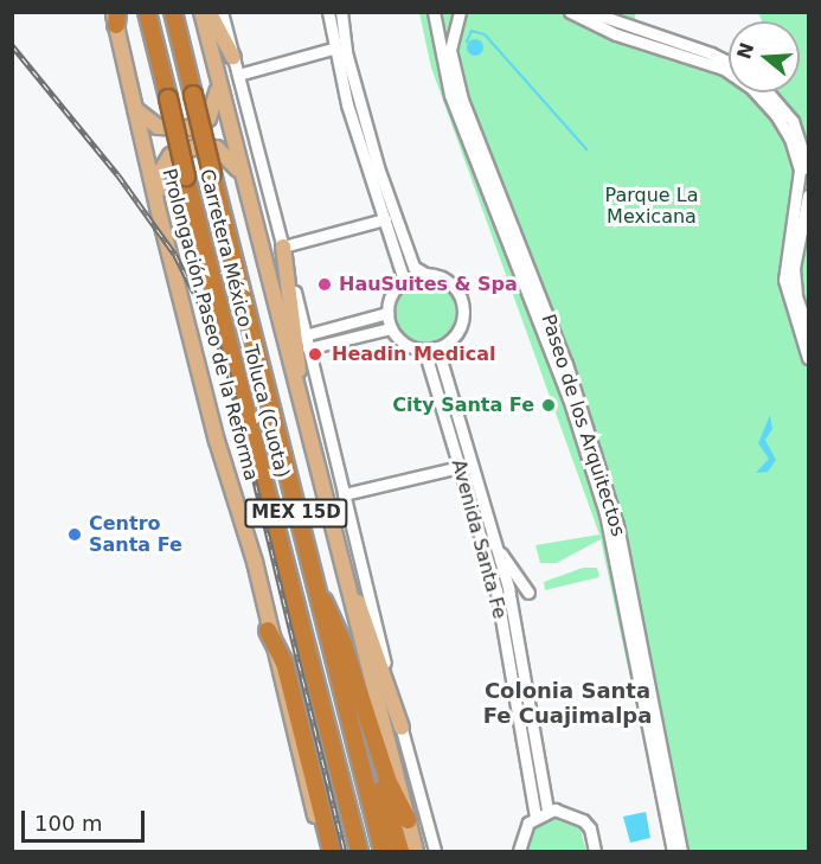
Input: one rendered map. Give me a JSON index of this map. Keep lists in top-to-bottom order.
{
  "streets": {
    "highway": ["Carretera México - Toluca (Cuota)", "MEX 15D"],
    "main road": ["Prolongación Paseo de la Reforma"],
    "street": ["Paseo de los Arquitectos", "Avenida Santa Fe"]
  },
  "districts": ["Colonia Santa Fe Cuajimalpa"],
  "parks": ["Parque La Mexicana"],
  "places": [
    "HauSuites & Spa",
    "Headin Medical",
    "City Santa Fe",
    "Centro Santa Fe"
  ],
  "scale_bar": "100 m",
  "north": "left"
}
